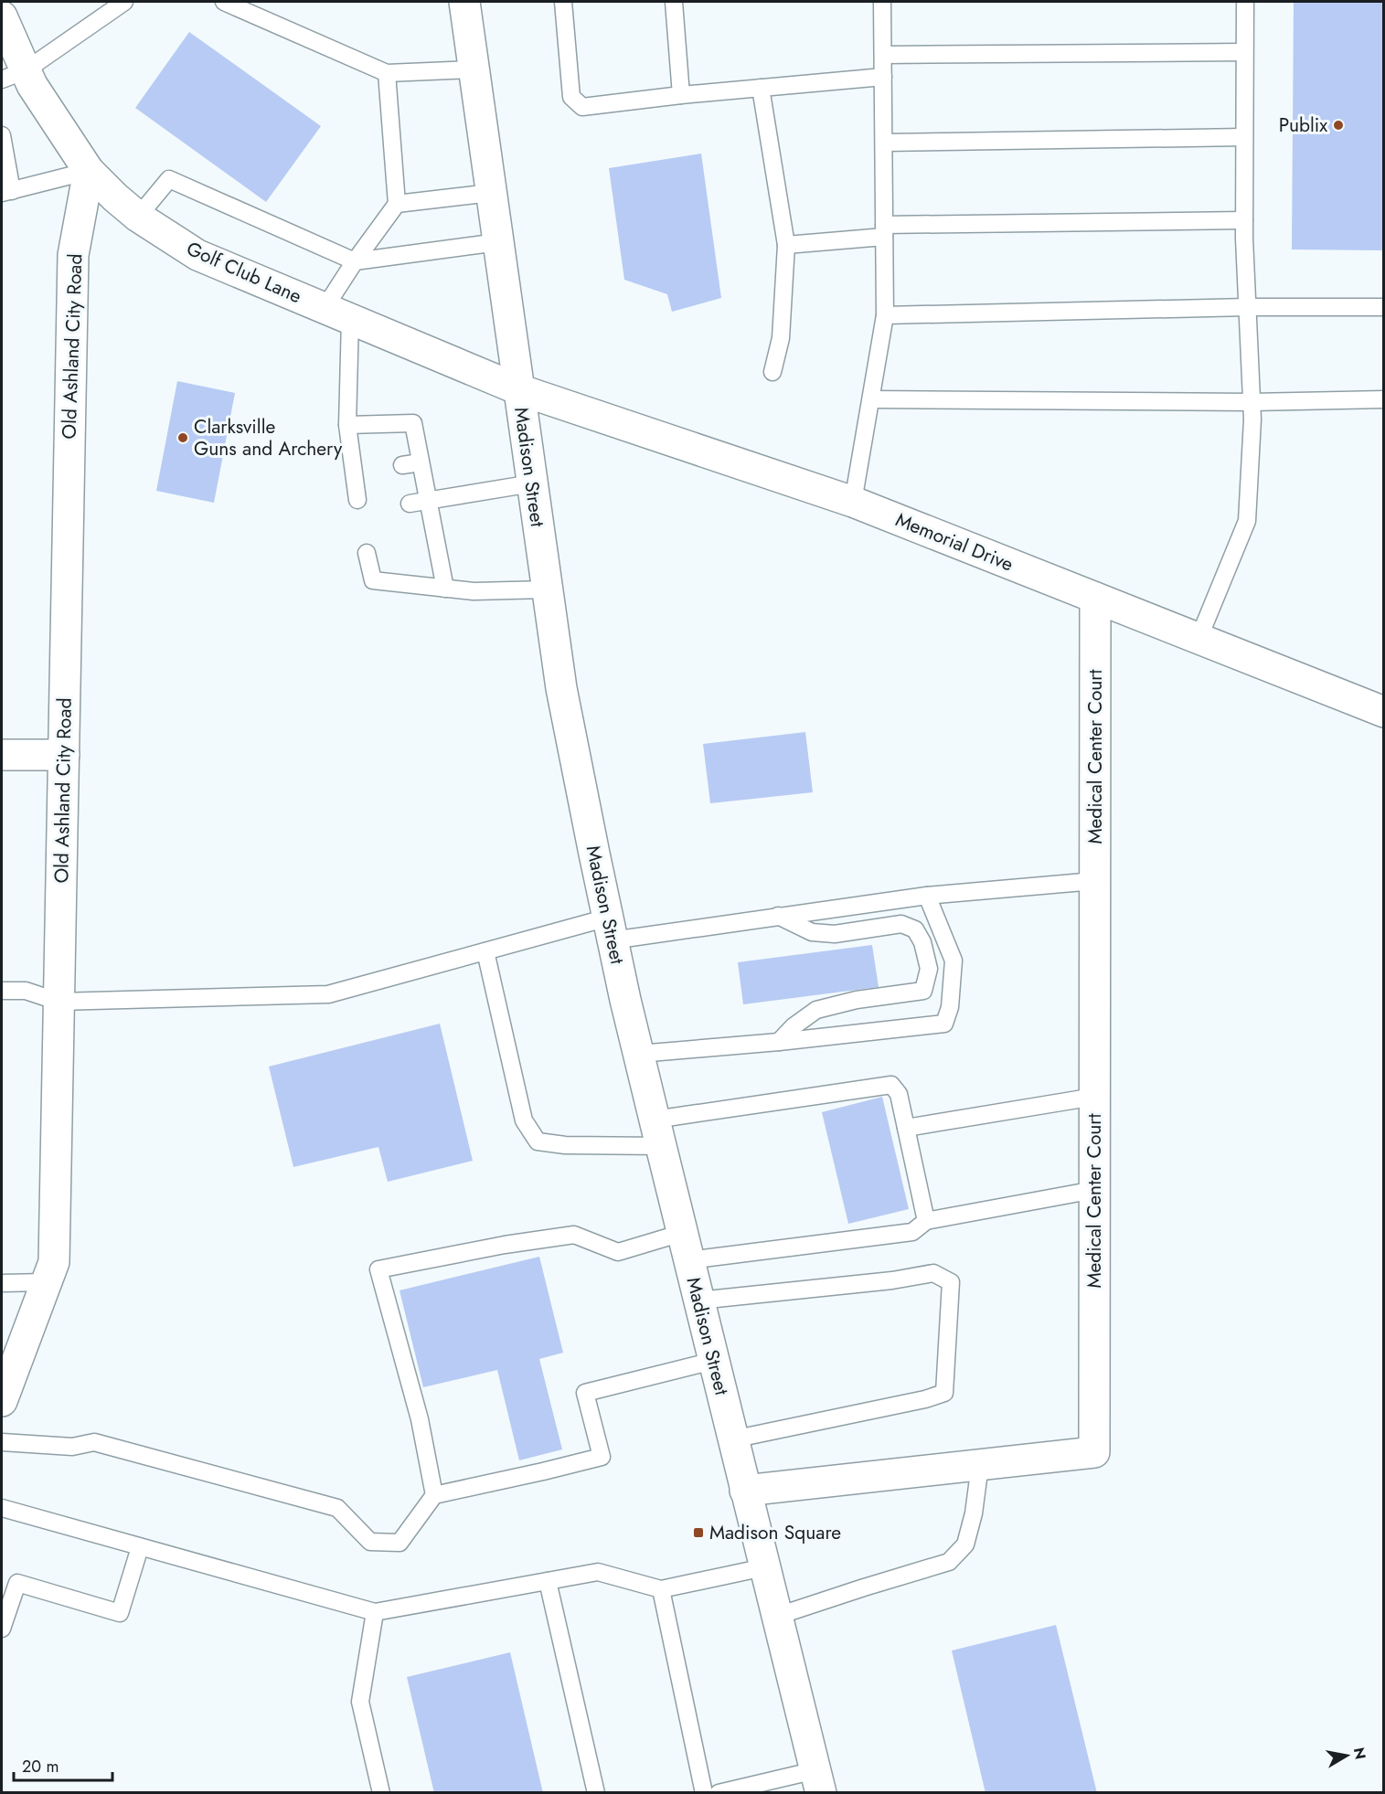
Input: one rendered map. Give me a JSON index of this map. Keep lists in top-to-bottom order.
{
  "streets": {
    "street": [
      "Golf Club Lane",
      "Old Ashland City Road",
      "Madison Street",
      "Memorial Drive",
      "Medical Center Court"
    ]
  },
  "crossings": [
    ["Golf Club Lane", "Old Ashland City Road"],
    ["Golf Club Lane", "Madison Street"],
    ["Golf Club Lane", "Memorial Drive"],
    ["Madison Street", "Memorial Drive"],
    ["Madison Street", "Medical Center Court"],
    ["Memorial Drive", "Medical Center Court"]
  ],
  "places": {
    "other": ["Publix", "Clarksville Guns and Archery"],
    "transit": ["Madison Square"]
  },
  "scale_bar": "20 m",
  "north": "right"
}
